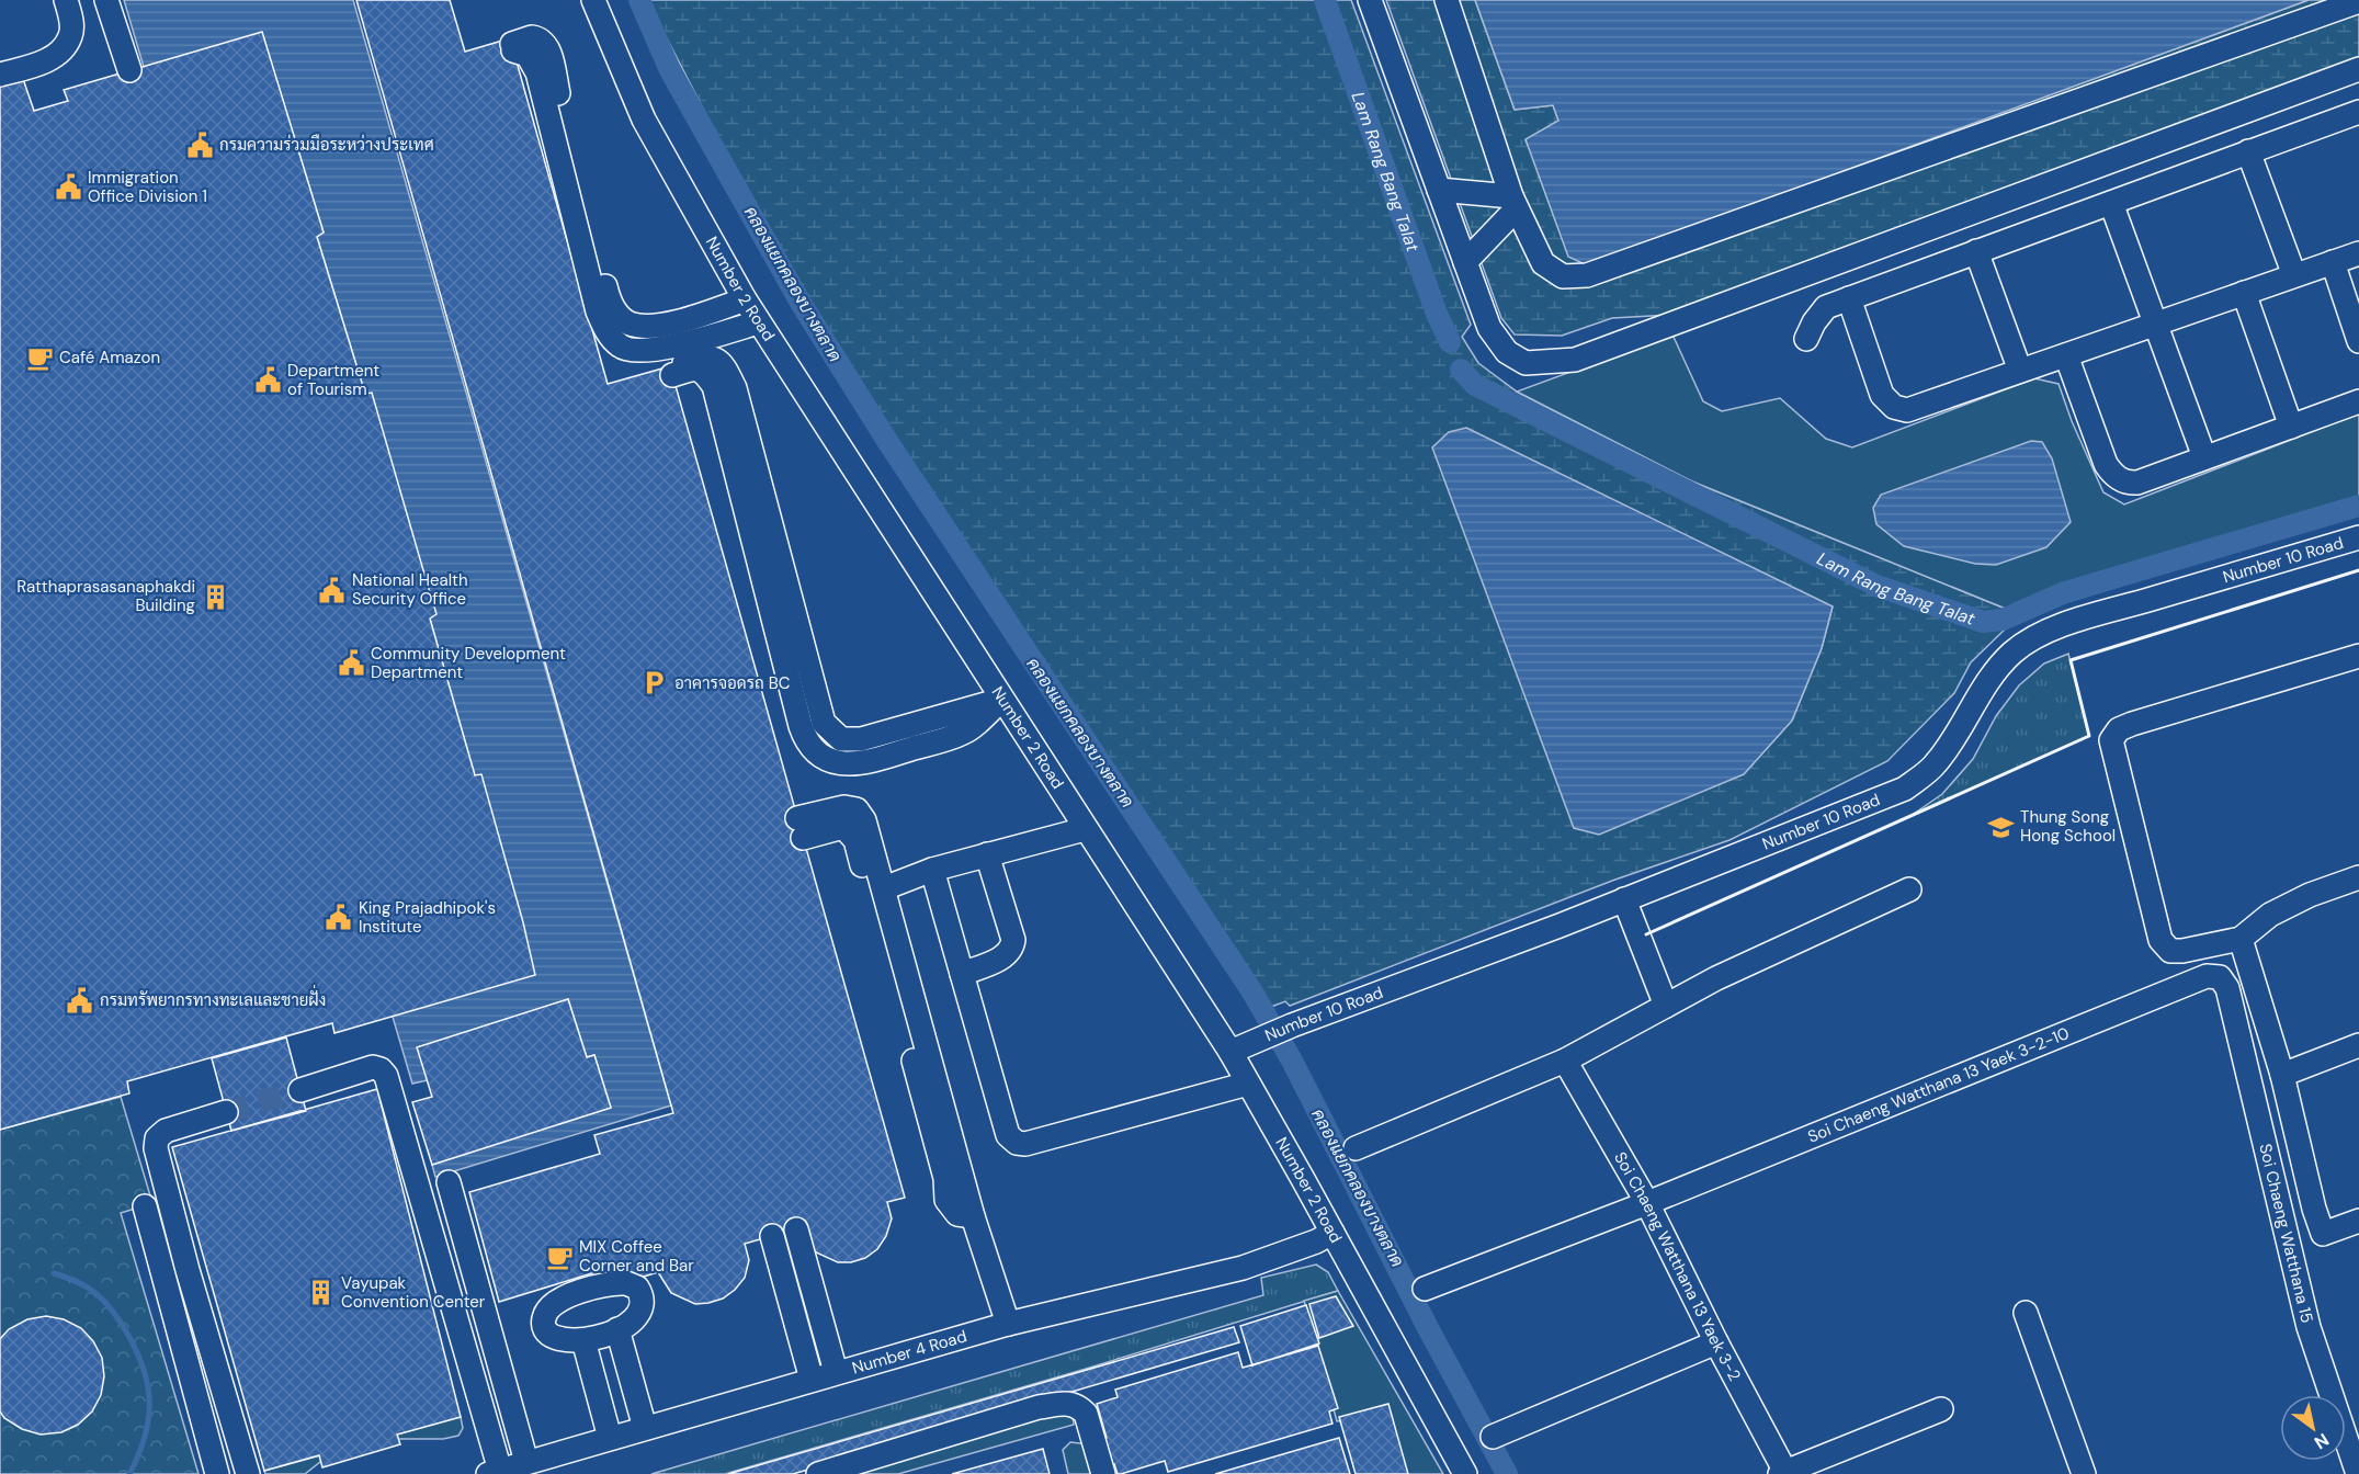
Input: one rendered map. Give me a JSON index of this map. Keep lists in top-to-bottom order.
{
  "streets": {
    "street": [
      "Number 2 Road",
      "Number 10 Road",
      "Soi Chaeng Watthana 13 Yaek 3-2-10",
      "Soi Chaeng Watthana 15",
      "Soi Chaeng Watthana 13 Yaek 3-2",
      "Number 4 Road"
    ]
  },
  "crossings": [
    ["Number 2 Road", "Number 10 Road"],
    ["Number 2 Road", "Number 4 Road"],
    ["Soi Chaeng Watthana 13 Yaek 3-2-10", "Soi Chaeng Watthana 15"],
    ["Soi Chaeng Watthana 13 Yaek 3-2-10", "Soi Chaeng Watthana 13 Yaek 3-2"]
  ],
  "water": ["Lam Rang Bang Talat", "คลองแยกคลองบางตลาด"],
  "places": {
    "public building": [
      "กรมความร่วมมือระหว่างประเทศ",
      "Immigration Office Division 1",
      "Department of Tourism",
      "National Health Security Office",
      "Community Development Department",
      "King Prajadhipok's Institute",
      "กรมทรัพยากรทางทะเลและชายฝั่ง"
    ],
    "cafe": ["Café Amazon", "MIX Coffee Corner and Bar"],
    "building": ["Ratthaprasasanaphakdi Building", "Vayupak Convention Center"],
    "parking": ["อาคารจอดรถ BC"],
    "school or university": ["Thung Song Hong School"]
  },
  "north": "bottom right"
}
